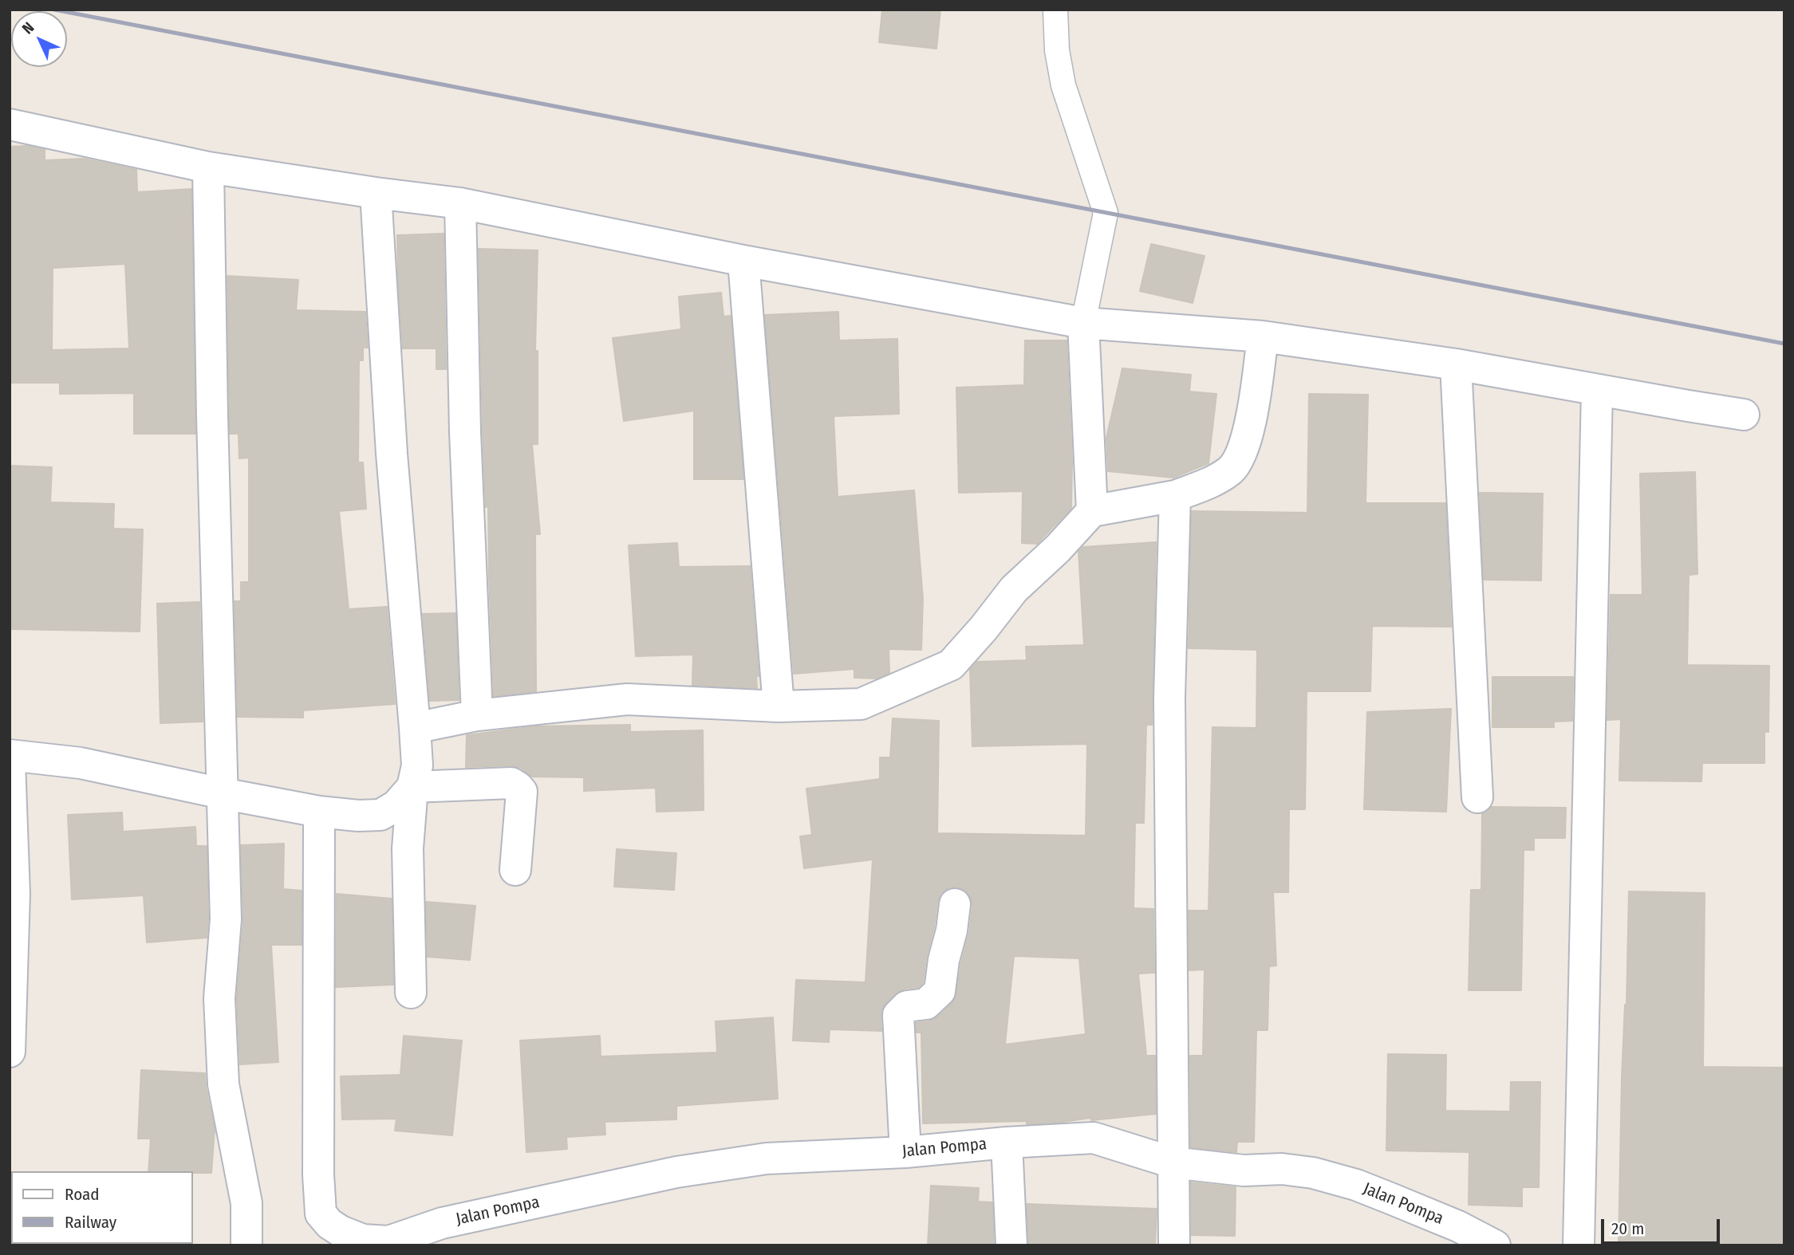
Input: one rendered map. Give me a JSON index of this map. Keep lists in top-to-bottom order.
{
  "streets": {
    "street": ["Jalan Pompa"]
  },
  "legend": ["Road", "Railway"],
  "scale_bar": "20 m",
  "north": "top left"
}
